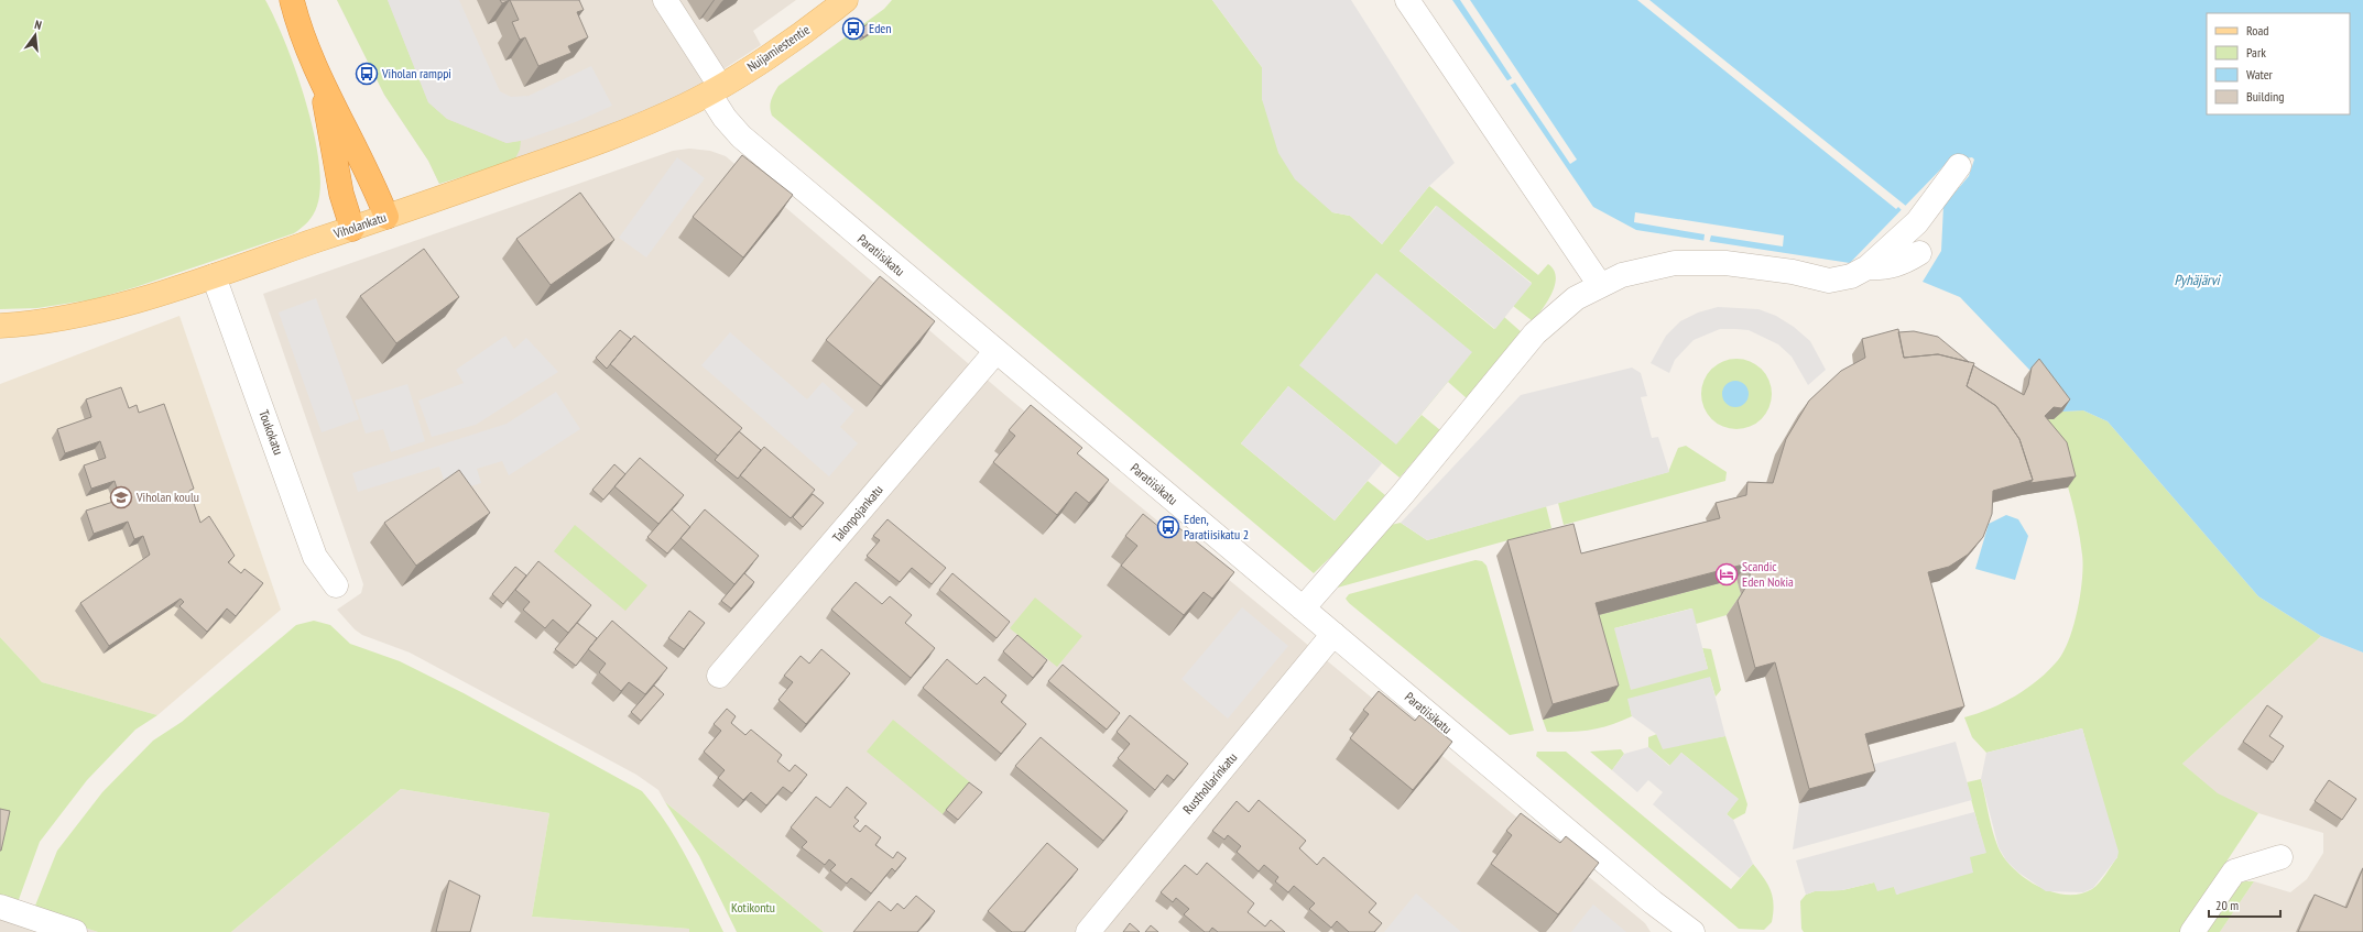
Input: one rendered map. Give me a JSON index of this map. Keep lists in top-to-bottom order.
{
  "streets": {
    "main road": ["Nuijamiestentie", "Viholankatu"],
    "street": [
      "Paratiisikatu",
      "Toukokatu",
      "Talonpojankatu",
      "Rusthollarinkatu"
    ]
  },
  "crossings": [
    ["Nuijamiestentie", "Viholankatu"],
    ["Nuijamiestentie", "Paratiisikatu"],
    ["Viholankatu", "Paratiisikatu"],
    ["Viholankatu", "Toukokatu"],
    ["Paratiisikatu", "Talonpojankatu"],
    ["Paratiisikatu", "Rusthollarinkatu"]
  ],
  "water": ["Pyhäjärvi"],
  "parks": ["Kotikontu"],
  "places": {
    "bus stop": ["Eden", "Viholan ramppi", "Eden, Paratiisikatu 2"],
    "school or university": ["Viholan koulu"],
    "hotel": ["Scandic Eden Nokia"]
  },
  "legend": [
    "Road",
    "Park",
    "Water",
    "Building"
  ],
  "scale_bar": "20 m",
  "north": "top"
}
